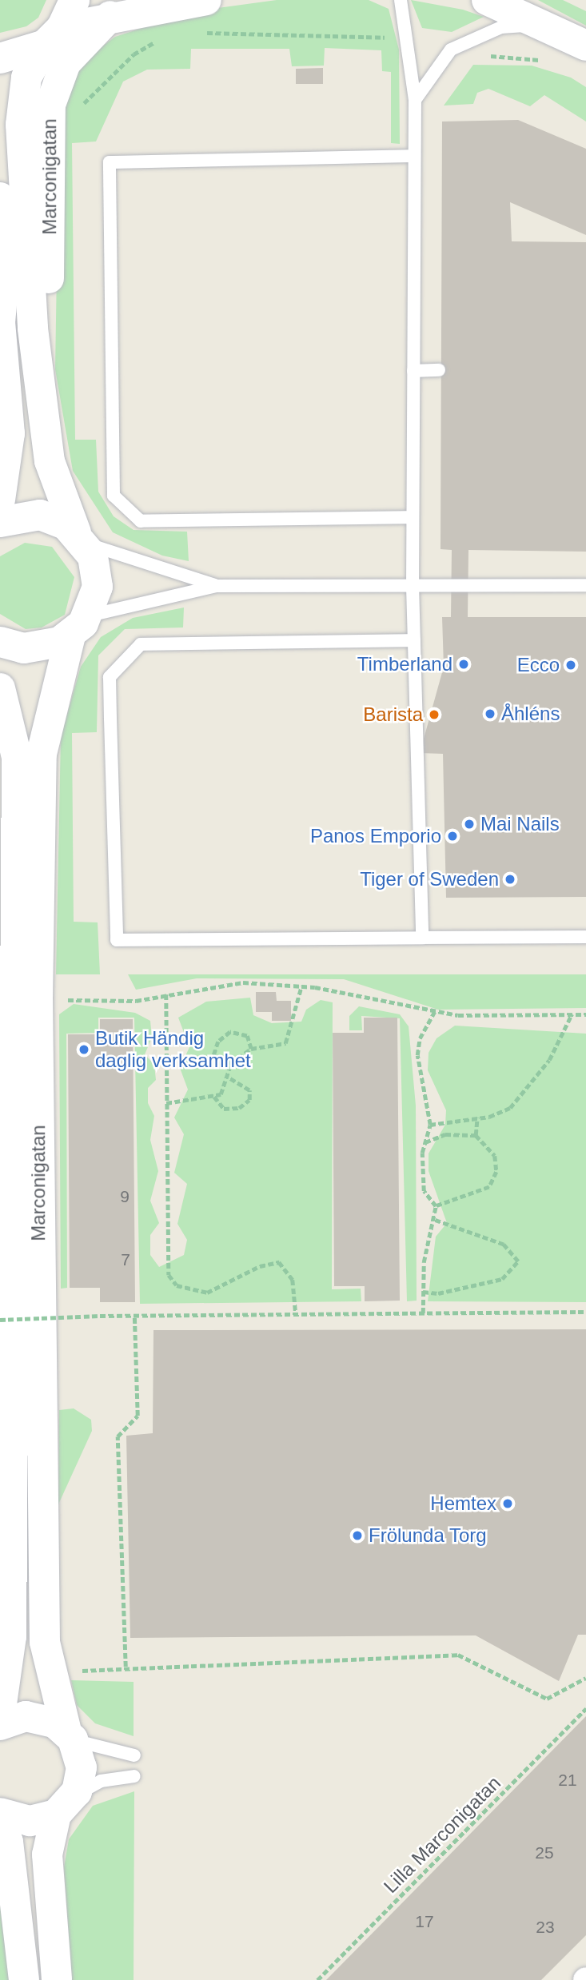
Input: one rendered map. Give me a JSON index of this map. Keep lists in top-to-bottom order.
{
  "streets": {
    "street": ["Marconigatan"],
    "path": ["Lilla Marconigatan"]
  },
  "places": [
    "Timberland",
    "Ecco",
    "Åhléns",
    "Barista",
    "Mai Nails",
    "Panos Emporio",
    "Tiger of Sweden",
    "Butik Händig daglig verksamhet",
    "Hemtex",
    "Frölunda Torg"
  ],
  "house_numbers": [
    "9",
    "7",
    "21",
    "25",
    "17",
    "23"
  ]
}
